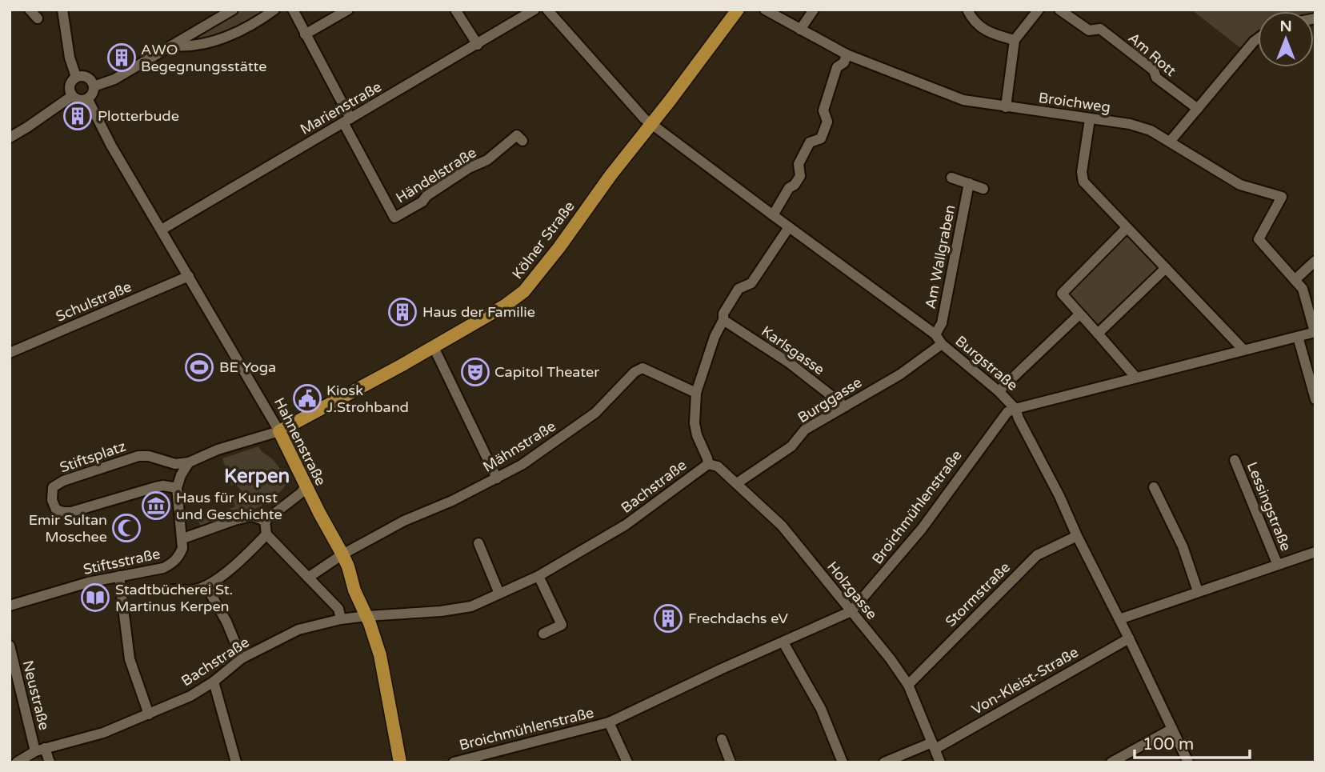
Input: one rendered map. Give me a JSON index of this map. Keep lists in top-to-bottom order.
{
  "streets": {
    "main road": ["Kölner Straße", "Hahnenstraße"],
    "street": [
      "Am Rott",
      "Broichweg",
      "Marienstraße",
      "Händelstraße",
      "Am Wallgraben",
      "Schulstraße",
      "Karlsgasse",
      "Burgstraße",
      "Burggasse",
      "Mähnstraße",
      "Stiftsplatz",
      "Bachstraße",
      "Lessingstraße",
      "Broichmühlenstraße",
      "Stiftsstraße",
      "Holzgasse",
      "Stormstraße",
      "Von-Kleist-Straße",
      "Neustraße"
    ]
  },
  "crossings": [
    ["Broichweg", "Broichmühlenstraße"],
    ["Marienstraße", "Händelstraße"],
    ["Marienstraße", "Hahnenstraße"],
    ["Kölner Straße", "Burgstraße"],
    ["Kölner Straße", "Hahnenstraße"],
    ["Am Wallgraben", "Burgstraße"],
    ["Schulstraße", "Hahnenstraße"],
    ["Karlsgasse", "Burggasse"],
    ["Karlsgasse", "Bachstraße"],
    ["Burgstraße", "Burggasse"],
    ["Burgstraße", "Bachstraße"],
    ["Burgstraße", "Lessingstraße"],
    ["Burgstraße", "Broichmühlenstraße"],
    ["Burgstraße", "Stormstraße"],
    ["Burgstraße", "Von-Kleist-Straße"],
    ["Burggasse", "Holzgasse"],
    ["Hahnenstraße", "Mähnstraße"],
    ["Hahnenstraße", "Bachstraße"],
    ["Mähnstraße", "Bachstraße"],
    ["Bachstraße", "Holzgasse"],
    ["Bachstraße", "Neustraße"],
    ["Broichmühlenstraße", "Holzgasse"],
    ["Holzgasse", "Stormstraße"],
    ["Holzgasse", "Von-Kleist-Straße"]
  ],
  "districts": ["Kerpen"],
  "places": {
    "building": [
      "AWO Begegnungsstätte",
      "Plotterbude",
      "Haus der Familie",
      "Frechdachs eV"
    ],
    "sports": ["BE Yoga"],
    "theatre": ["Capitol Theater"],
    "public building": ["Kiosk J.Strohband"],
    "museum": ["Haus für Kunst und Geschichte"],
    "mosque": ["Emir Sultan Moschee"],
    "library": ["Stadtbücherei St. Martinus Kerpen"]
  },
  "scale_bar": "100 m",
  "north": "top"
}
